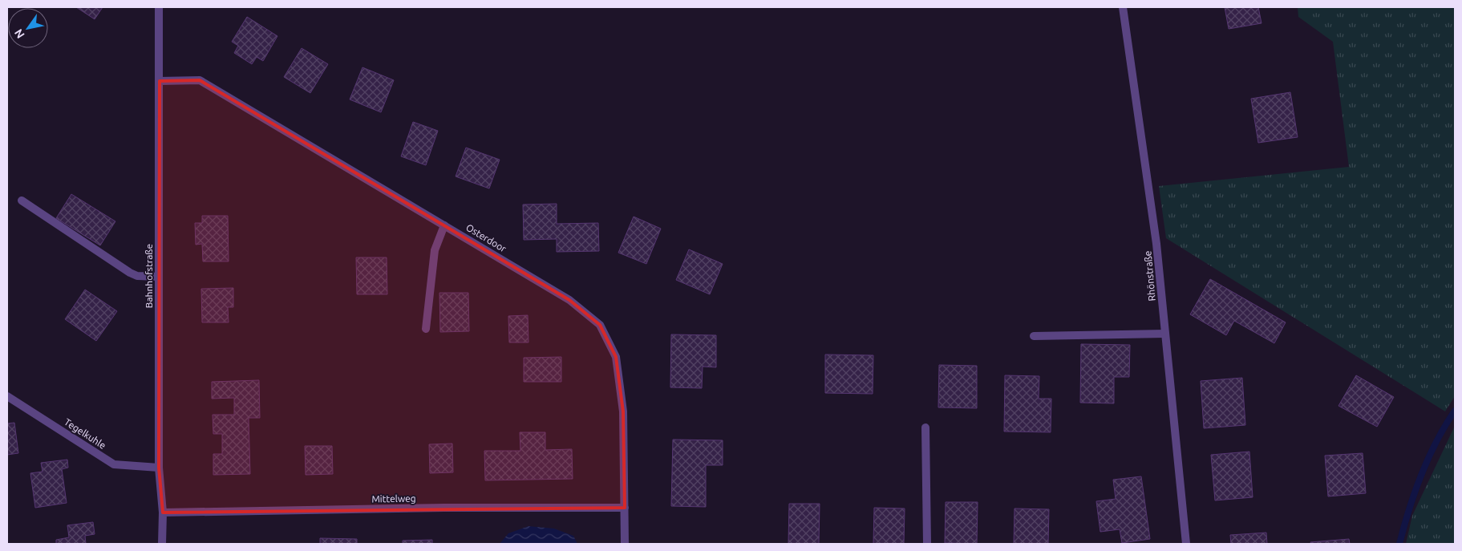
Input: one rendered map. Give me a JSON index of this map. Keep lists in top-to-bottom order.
{
  "streets": {
    "street": [
      "Osterdoor",
      "Bahnhofstraße",
      "Rhönstraße",
      "Tegelkuhle",
      "Mittelweg"
    ]
  },
  "crossings": [
    ["Osterdoor", "Bahnhofstraße"],
    ["Osterdoor", "Mittelweg"],
    ["Bahnhofstraße", "Tegelkuhle"],
    ["Bahnhofstraße", "Mittelweg"]
  ],
  "north": "bottom left"
}
